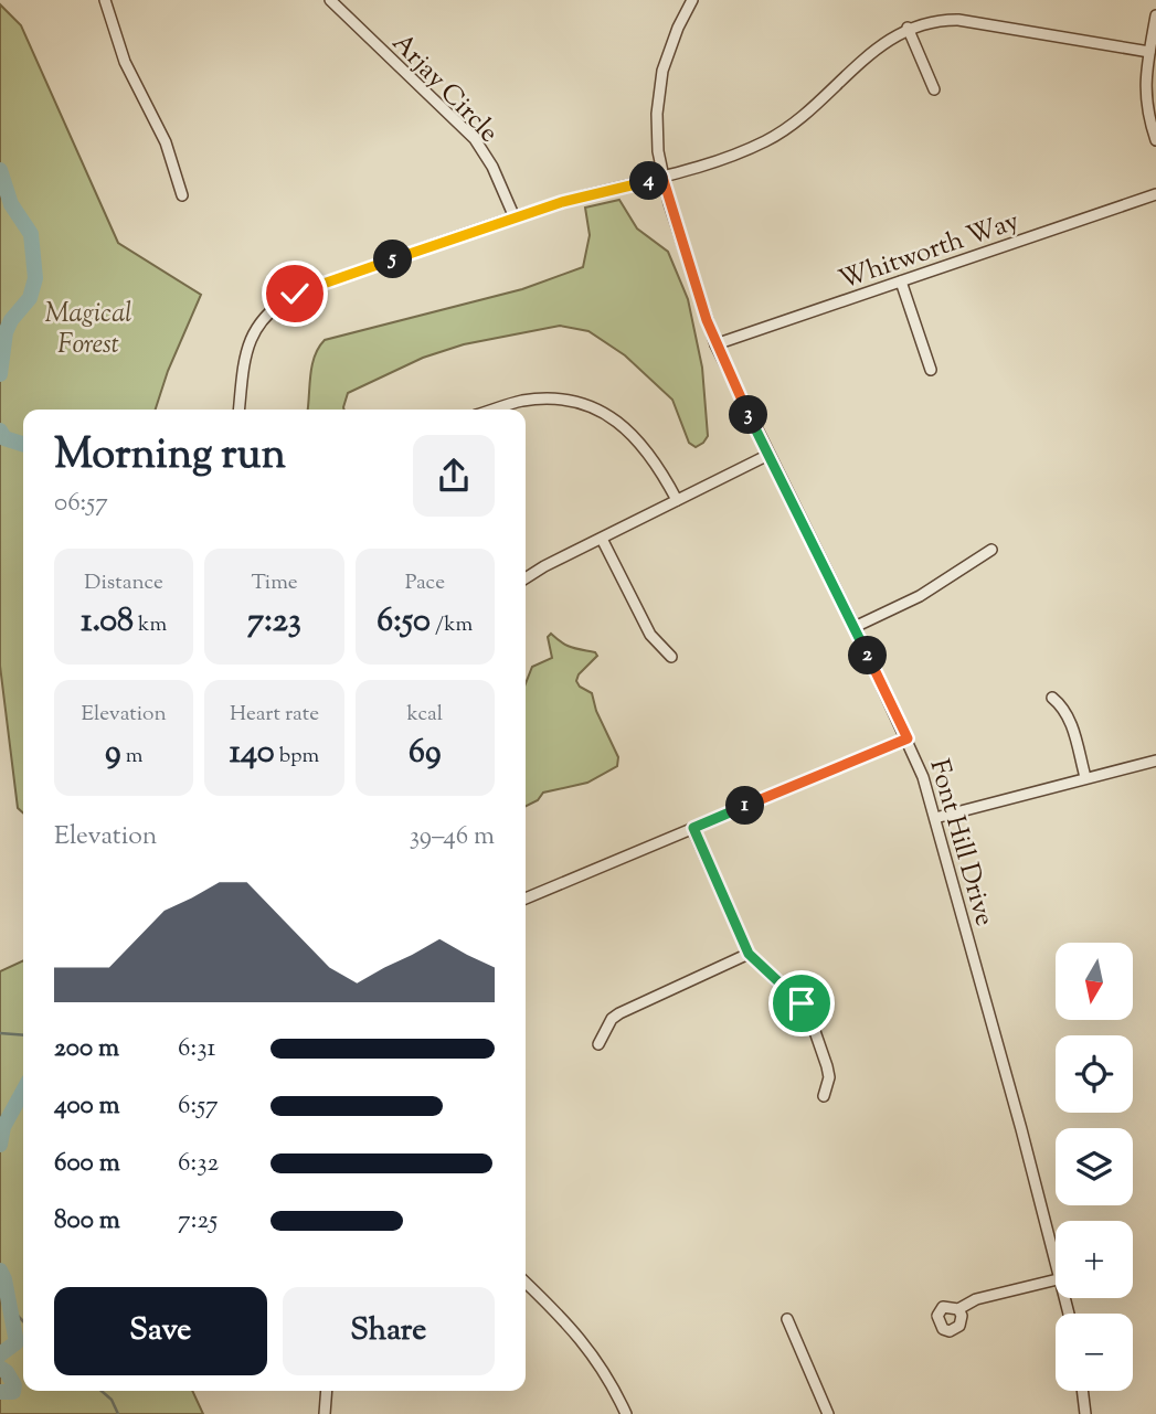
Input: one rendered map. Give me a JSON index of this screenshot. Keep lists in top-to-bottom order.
{
  "streets": {
    "street": ["Arjay Circle", "Whitworth Way", "Font Hill Drive"]
  },
  "crossings": [
    ["Whitworth Way", "Font Hill Drive"]
  ],
  "parks": ["Magical Forest"],
  "north": "bottom",
  "page": {
    "pins": [
      "4",
      "5",
      "3",
      "2",
      "1"
    ],
    "heading": ["Morning run", "06:57"],
    "stats": [
      ["Distance", "1.08 km"],
      ["Time", "7:23"],
      ["Pace", "6:50 /km"],
      ["Elevation", "9 m"],
      ["Heart rate", "140 bpm"],
      ["kcal", "69"]
    ],
    "chart": ["Elevation", "39–46 m"],
    "map_buttons": ["+", "−"],
    "list": [
      {
        "name": "200 m",
        "note": "6:31"
      },
      {
        "name": "400 m",
        "note": "6:57"
      },
      {
        "name": "600 m",
        "note": "6:32"
      },
      {
        "name": "800 m",
        "note": "7:25"
      }
    ],
    "buttons": ["Save", "Share"]
  }
}
